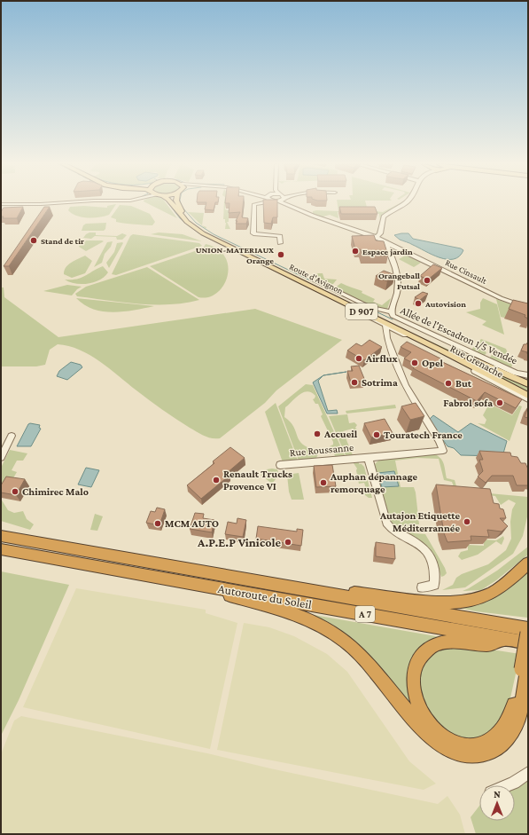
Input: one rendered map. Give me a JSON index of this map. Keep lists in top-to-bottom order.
{
  "streets": {
    "highway": ["Autoroute du Soleil", "A 7"],
    "main road": ["Route d'Avignon", "D 907"],
    "street": [
      "Rue Cinsault",
      "Allée de l'Escadron 1/5 Vendée",
      "Rue Grenache",
      "Rue Roussanne"
    ]
  },
  "crossings": [
    ["Rue Cinsault", "Allée de l'Escadron 1/5 Vendée"],
    ["Route d'Avignon", "Rue Grenache"],
    ["Rue Grenache", "Rue Roussanne"]
  ],
  "places": [
    "Stand de tir",
    "Espace jardin",
    "UNION-MATERIAUX Orange",
    "Orangeball Futsal",
    "Autovision",
    "Airflux",
    "Opel",
    "Sotrima",
    "But",
    "Fabrol sofa",
    "Accueil",
    "Touratech France",
    "Renault Trucks Provence VI",
    "Auphan dépannage remorquage",
    "Chimirec Malo",
    "Autajon Etiquette Méditerrannée",
    "MCM AUTO",
    "A.P.E.P Vinicole"
  ],
  "north": "top"
}
